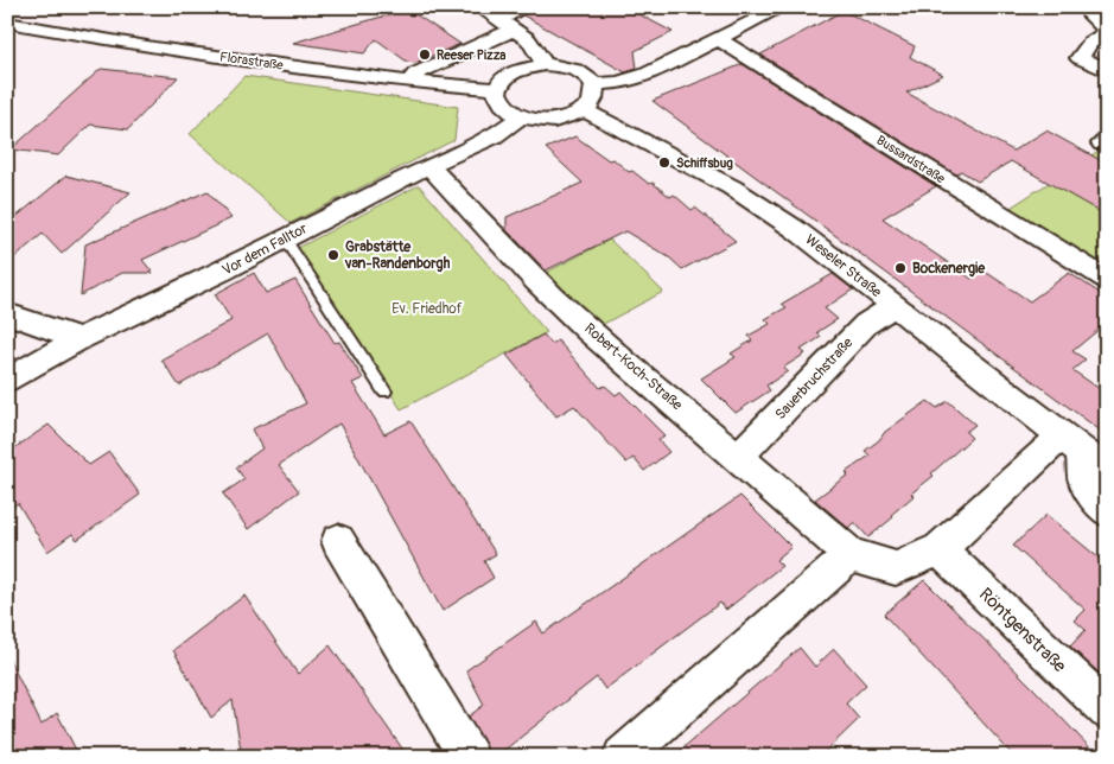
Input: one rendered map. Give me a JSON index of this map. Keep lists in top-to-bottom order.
{
  "streets": {
    "street": [
      "Florastraße",
      "Bussardstraße",
      "Vor dem Falltor",
      "Weseler Straße",
      "Robert-Koch-Straße",
      "Sauerbruchstraße",
      "Röntgenstraße"
    ]
  },
  "crossings": [
    ["Vor dem Falltor", "Robert-Koch-Straße"],
    ["Weseler Straße", "Robert-Koch-Straße"],
    ["Weseler Straße", "Sauerbruchstraße"],
    ["Robert-Koch-Straße", "Sauerbruchstraße"],
    ["Robert-Koch-Straße", "Röntgenstraße"]
  ],
  "parks": ["Ev. Friedhof"],
  "places": [
    "Reeser Pizza",
    "Schiffsbug",
    "Grabstätte van-Randenborgh",
    "Bockenergie"
  ]
}
